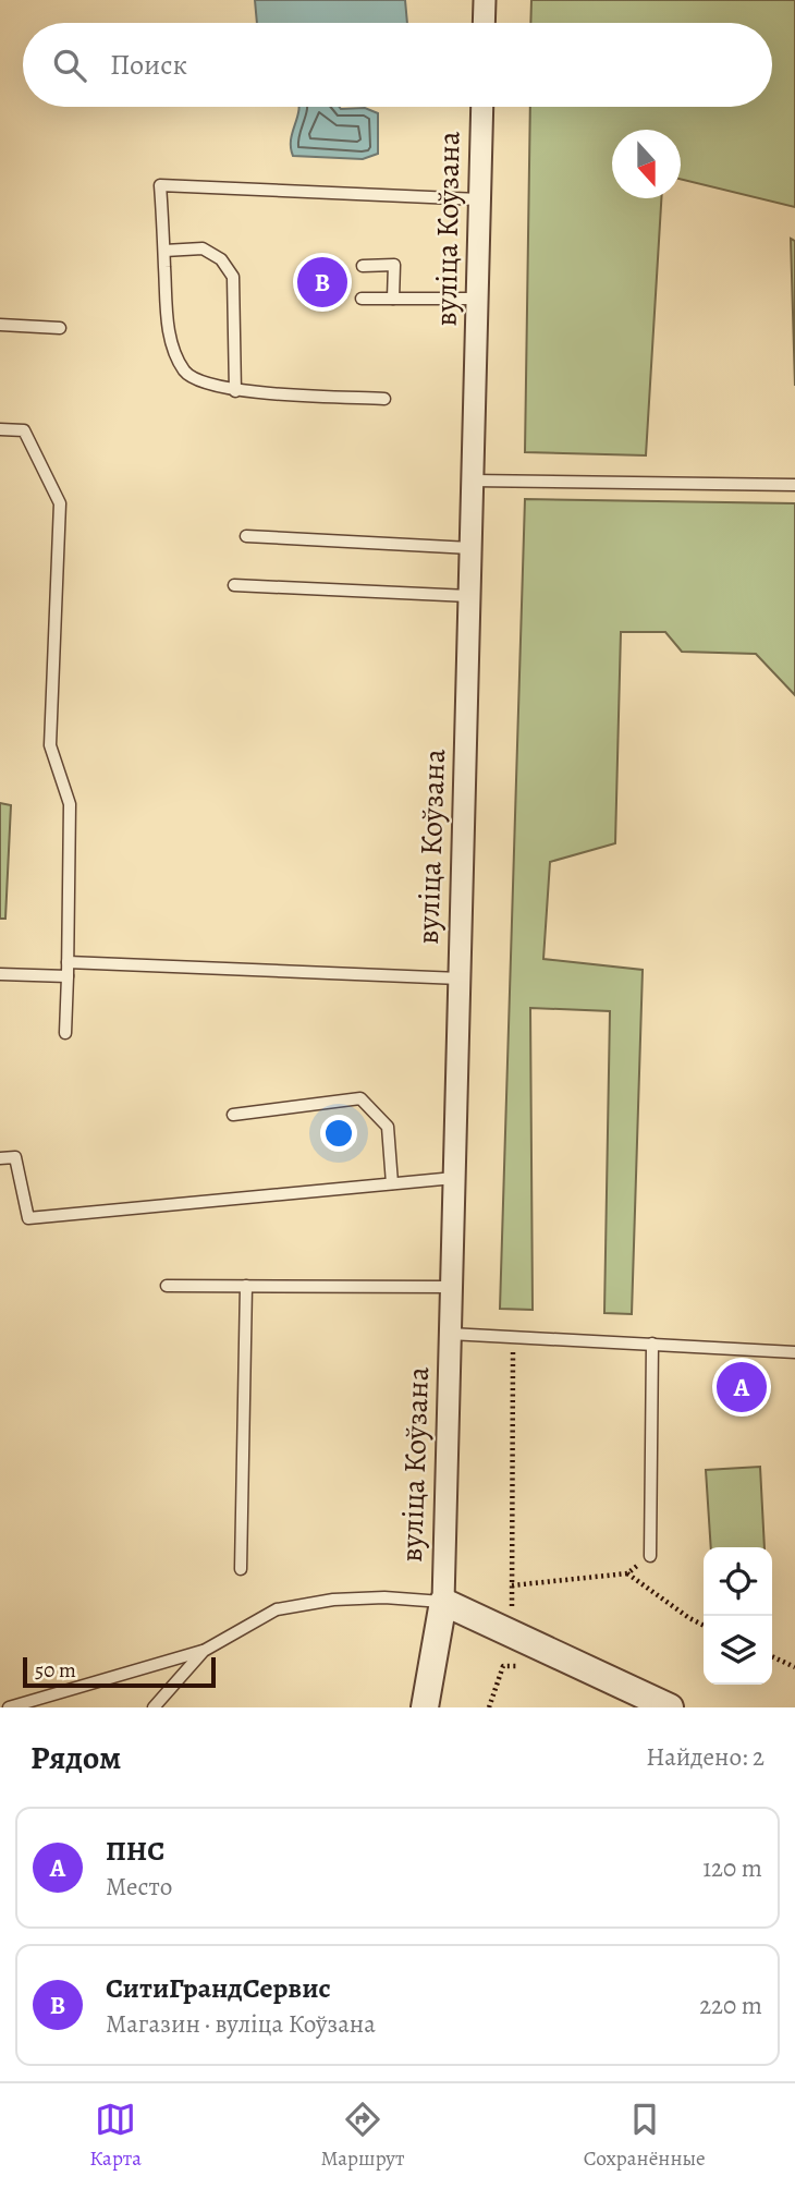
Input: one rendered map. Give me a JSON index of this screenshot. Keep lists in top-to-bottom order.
{
  "streets": {
    "street": ["вуліца Коўзана"]
  },
  "scale_bar": "50 m",
  "north": "bottom",
  "page": {
    "search": "Поиск",
    "pins": ["B", "A"],
    "scale": "50 m",
    "heading": ["Рядом", "Найдено: 2"],
    "list": [
      {
        "mark": "A",
        "name": "ПНС",
        "note": "Место",
        "value": "120 m"
      },
      {
        "mark": "B",
        "name": "СитиГрандСервис",
        "note": "Магазин · вуліца Коўзана",
        "value": "220 m"
      }
    ],
    "nav": ["Карта", "Маршрут", "Сохранённые"]
  }
}
